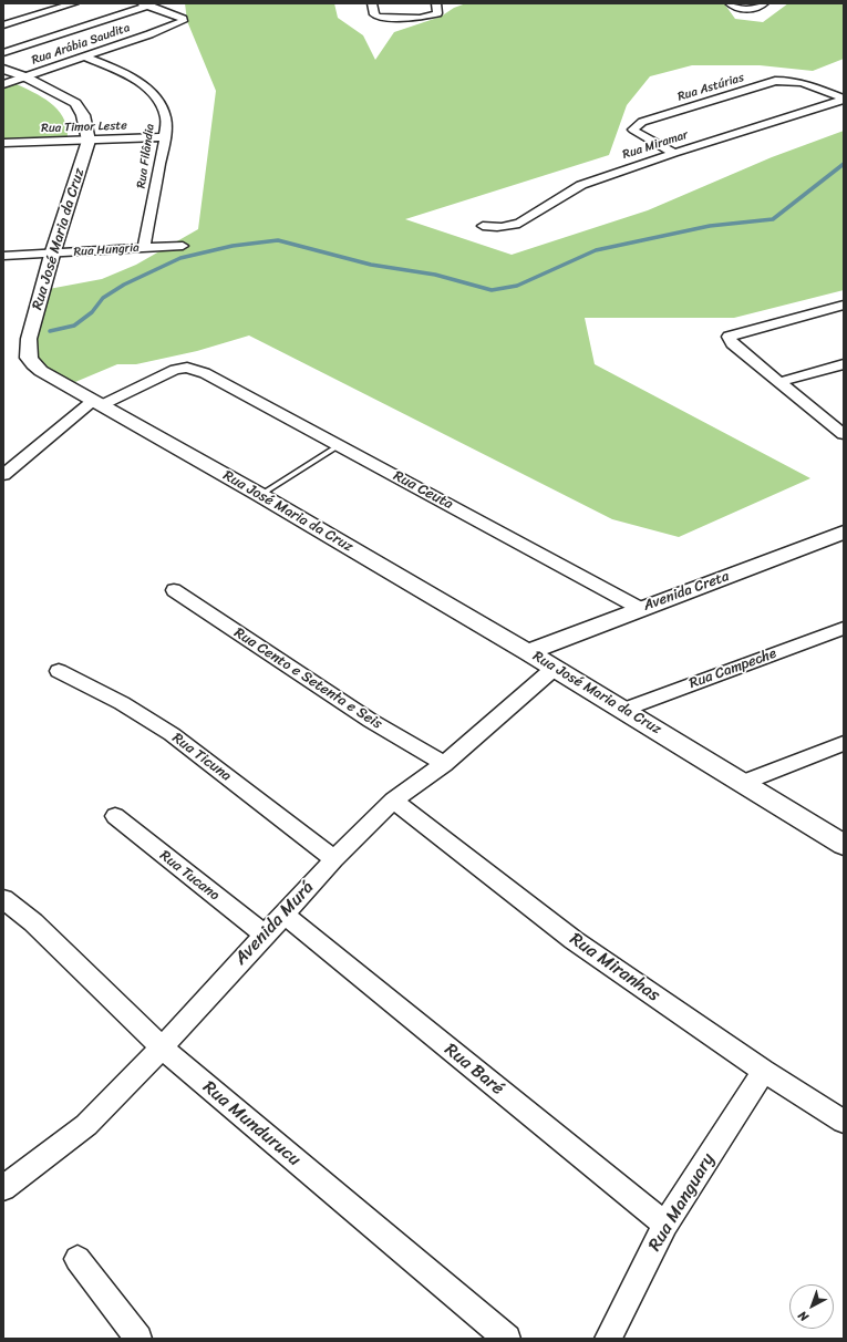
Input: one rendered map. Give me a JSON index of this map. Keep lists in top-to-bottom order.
{
  "streets": {
    "street": [
      "Rua Arábia Saudita",
      "Rua Astúrias",
      "Rua Timor Leste",
      "Rua Miramar",
      "Rua Filândia",
      "Rua José Maria da Cruz",
      "Rua Hungria",
      "Rua Ceuta",
      "Avenida Creta",
      "Rua Campeche",
      "Rua Cento e Setenta e Seis",
      "Rua Ticuna",
      "Rua Tucano",
      "Avenida Murá",
      "Rua Miranhas",
      "Rua Baré",
      "Rua Mundurucu",
      "Rua Manguary"
    ]
  },
  "crossings": [
    ["Rua Arábia Saudita", "Rua Filândia"],
    ["Rua Astúrias", "Rua Miramar"],
    ["Rua Timor Leste", "Rua Filândia"],
    ["Rua Timor Leste", "Rua José Maria da Cruz"],
    ["Rua Filândia", "Rua Hungria"],
    ["Rua José Maria da Cruz", "Rua Hungria"],
    ["Rua José Maria da Cruz", "Rua Ceuta"],
    ["Rua José Maria da Cruz", "Avenida Creta"],
    ["Rua José Maria da Cruz", "Rua Campeche"],
    ["Rua José Maria da Cruz", "Avenida Murá"],
    ["Rua Ceuta", "Avenida Creta"],
    ["Rua Cento e Setenta e Seis", "Avenida Murá"],
    ["Rua Ticuna", "Avenida Murá"],
    ["Rua Tucano", "Avenida Murá"],
    ["Avenida Murá", "Rua Miranhas"],
    ["Avenida Murá", "Rua Baré"],
    ["Avenida Murá", "Rua Mundurucu"],
    ["Rua Miranhas", "Rua Manguary"],
    ["Rua Baré", "Rua Manguary"]
  ],
  "north": "bottom left"
}
